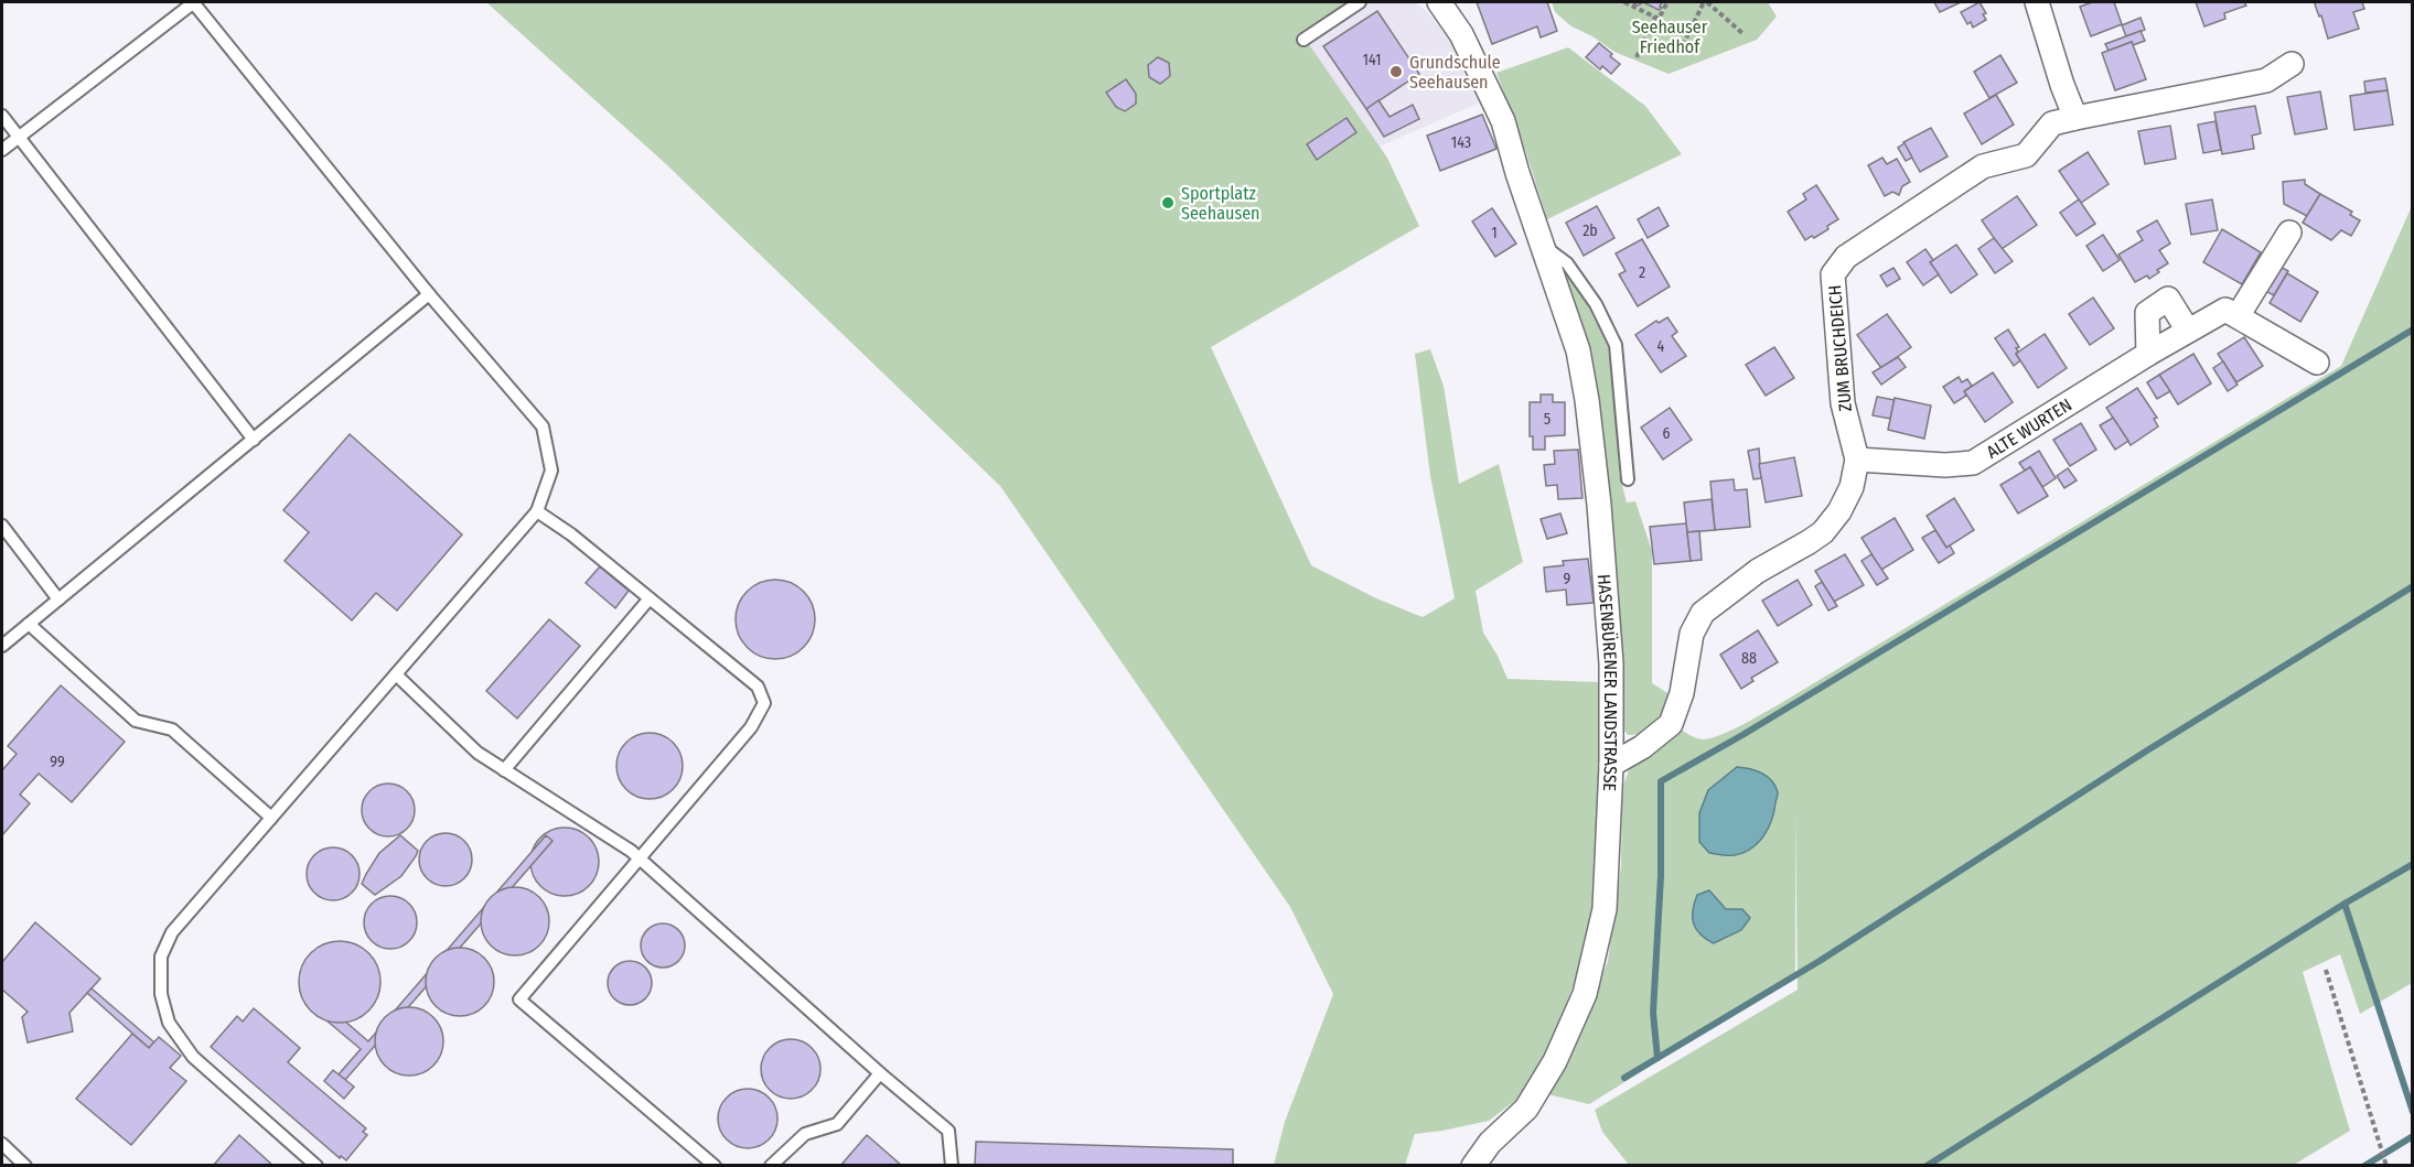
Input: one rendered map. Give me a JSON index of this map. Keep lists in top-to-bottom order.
{
  "streets": {
    "street": ["ZUM BRUCHDEICH", "ALTE WURTEN", "HASENBÜRENER LANDSTRASSE"]
  },
  "crossings": [
    ["ZUM BRUCHDEICH", "ALTE WURTEN"],
    ["ZUM BRUCHDEICH", "HASENBÜRENER LANDSTRASSE"]
  ],
  "parks": ["Seehauser Friedhof"],
  "places": ["Grundschule Seehausen", "Sportplatz Seehausen"],
  "house_numbers": [
    "141",
    "143",
    "2b",
    "1",
    "2",
    "4",
    "5",
    "6",
    "9",
    "88",
    "99"
  ]
}
